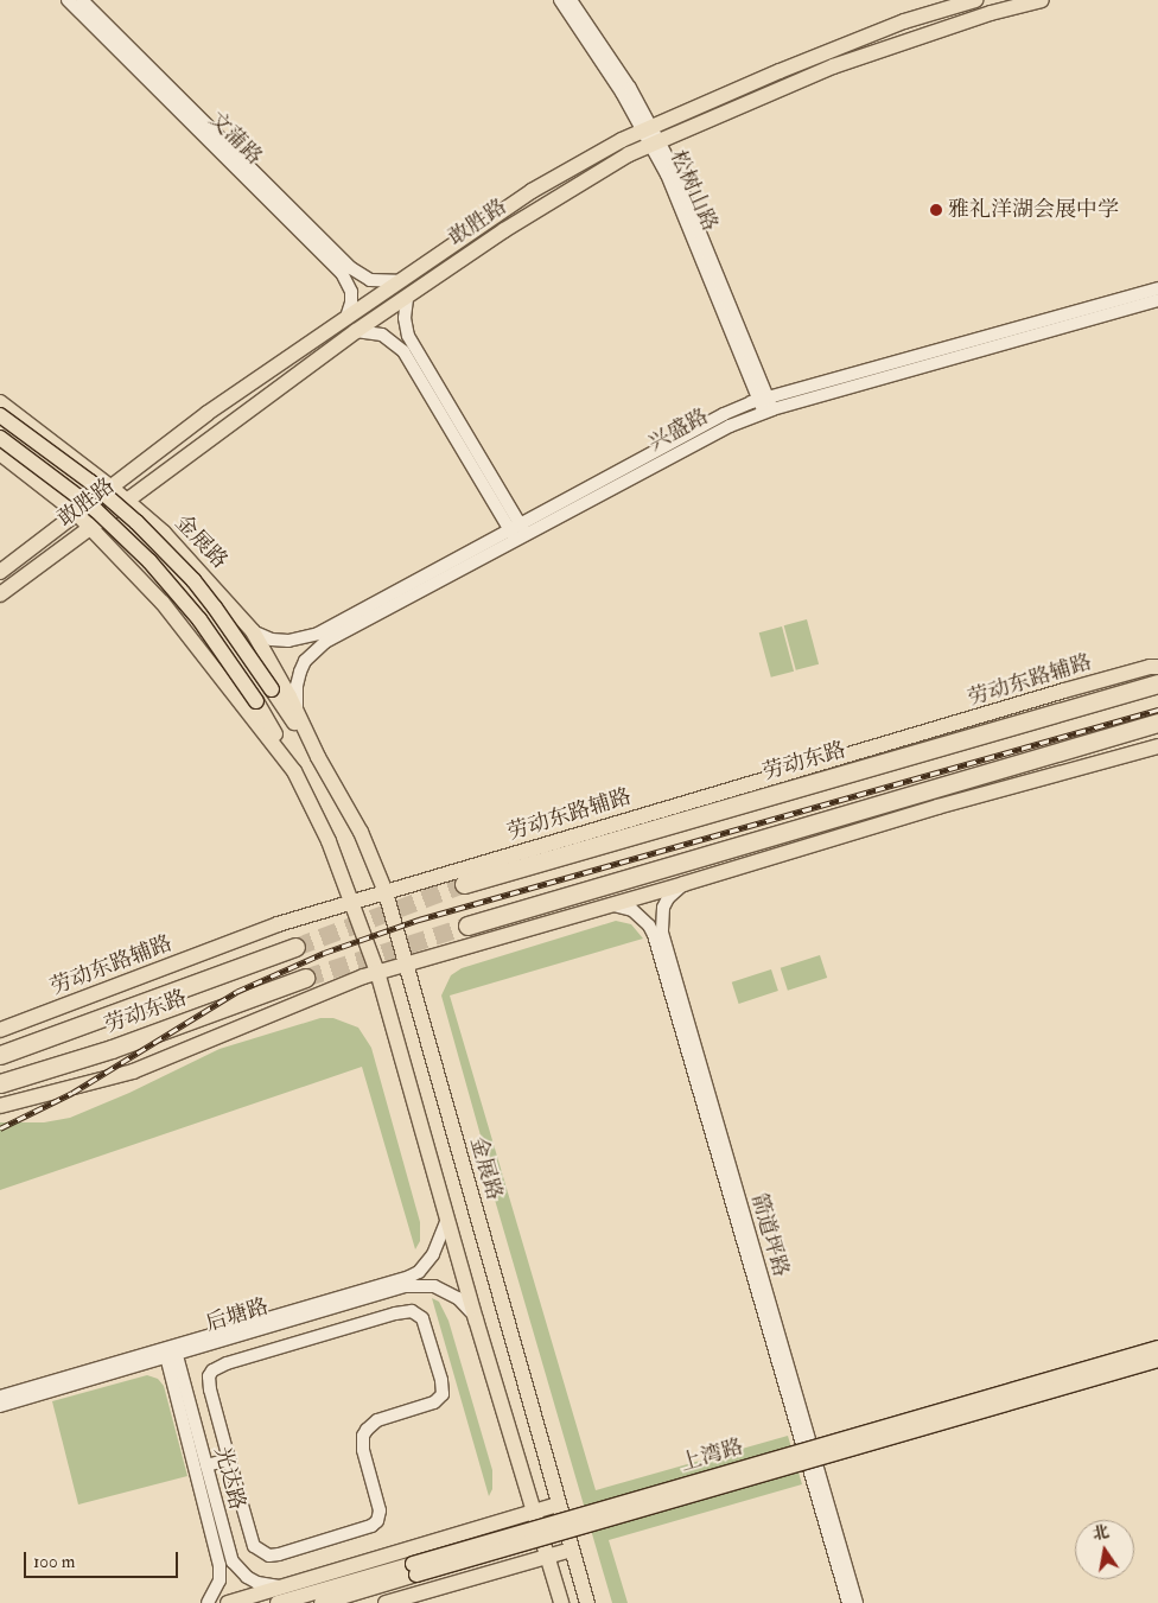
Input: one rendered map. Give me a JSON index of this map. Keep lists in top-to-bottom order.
{
  "streets": {
    "highway": ["劳动东路"],
    "main road": [
      "敢胜路",
      "金展路",
      "劳动东路辅路",
      "上湾路"
    ],
    "street": [
      "文蒲路",
      "松树山路",
      "兴盛路",
      "箭道坪路",
      "后塘路",
      "光达路"
    ]
  },
  "crossings": [
    ["文蒲路", "敢胜路"],
    ["松树山路", "敢胜路"],
    ["松树山路", "兴盛路"],
    ["敢胜路", "金展路"],
    ["兴盛路", "金展路"],
    ["金展路", "劳动东路辅路"],
    ["后塘路", "光达路"]
  ],
  "places": ["雅礼洋湖会展中学"],
  "scale_bar": "100 m",
  "north": "top"
}
